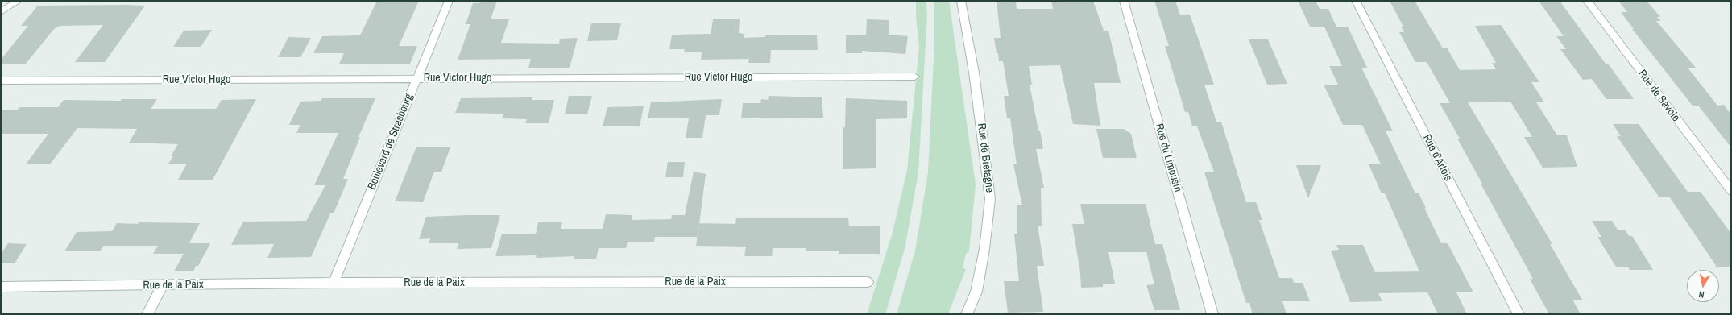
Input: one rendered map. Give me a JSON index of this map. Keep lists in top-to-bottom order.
{
  "streets": {
    "street": [
      "Rue Victor Hugo",
      "Rue de Savoie",
      "Boulevard de Strasbourg",
      "Rue de Bretagne",
      "Rue du Limousin",
      "Rue d'Artois",
      "Rue de la Paix"
    ]
  },
  "crossings": [
    ["Rue Victor Hugo", "Boulevard de Strasbourg"],
    ["Boulevard de Strasbourg", "Rue de la Paix"]
  ],
  "north": "bottom"
}
